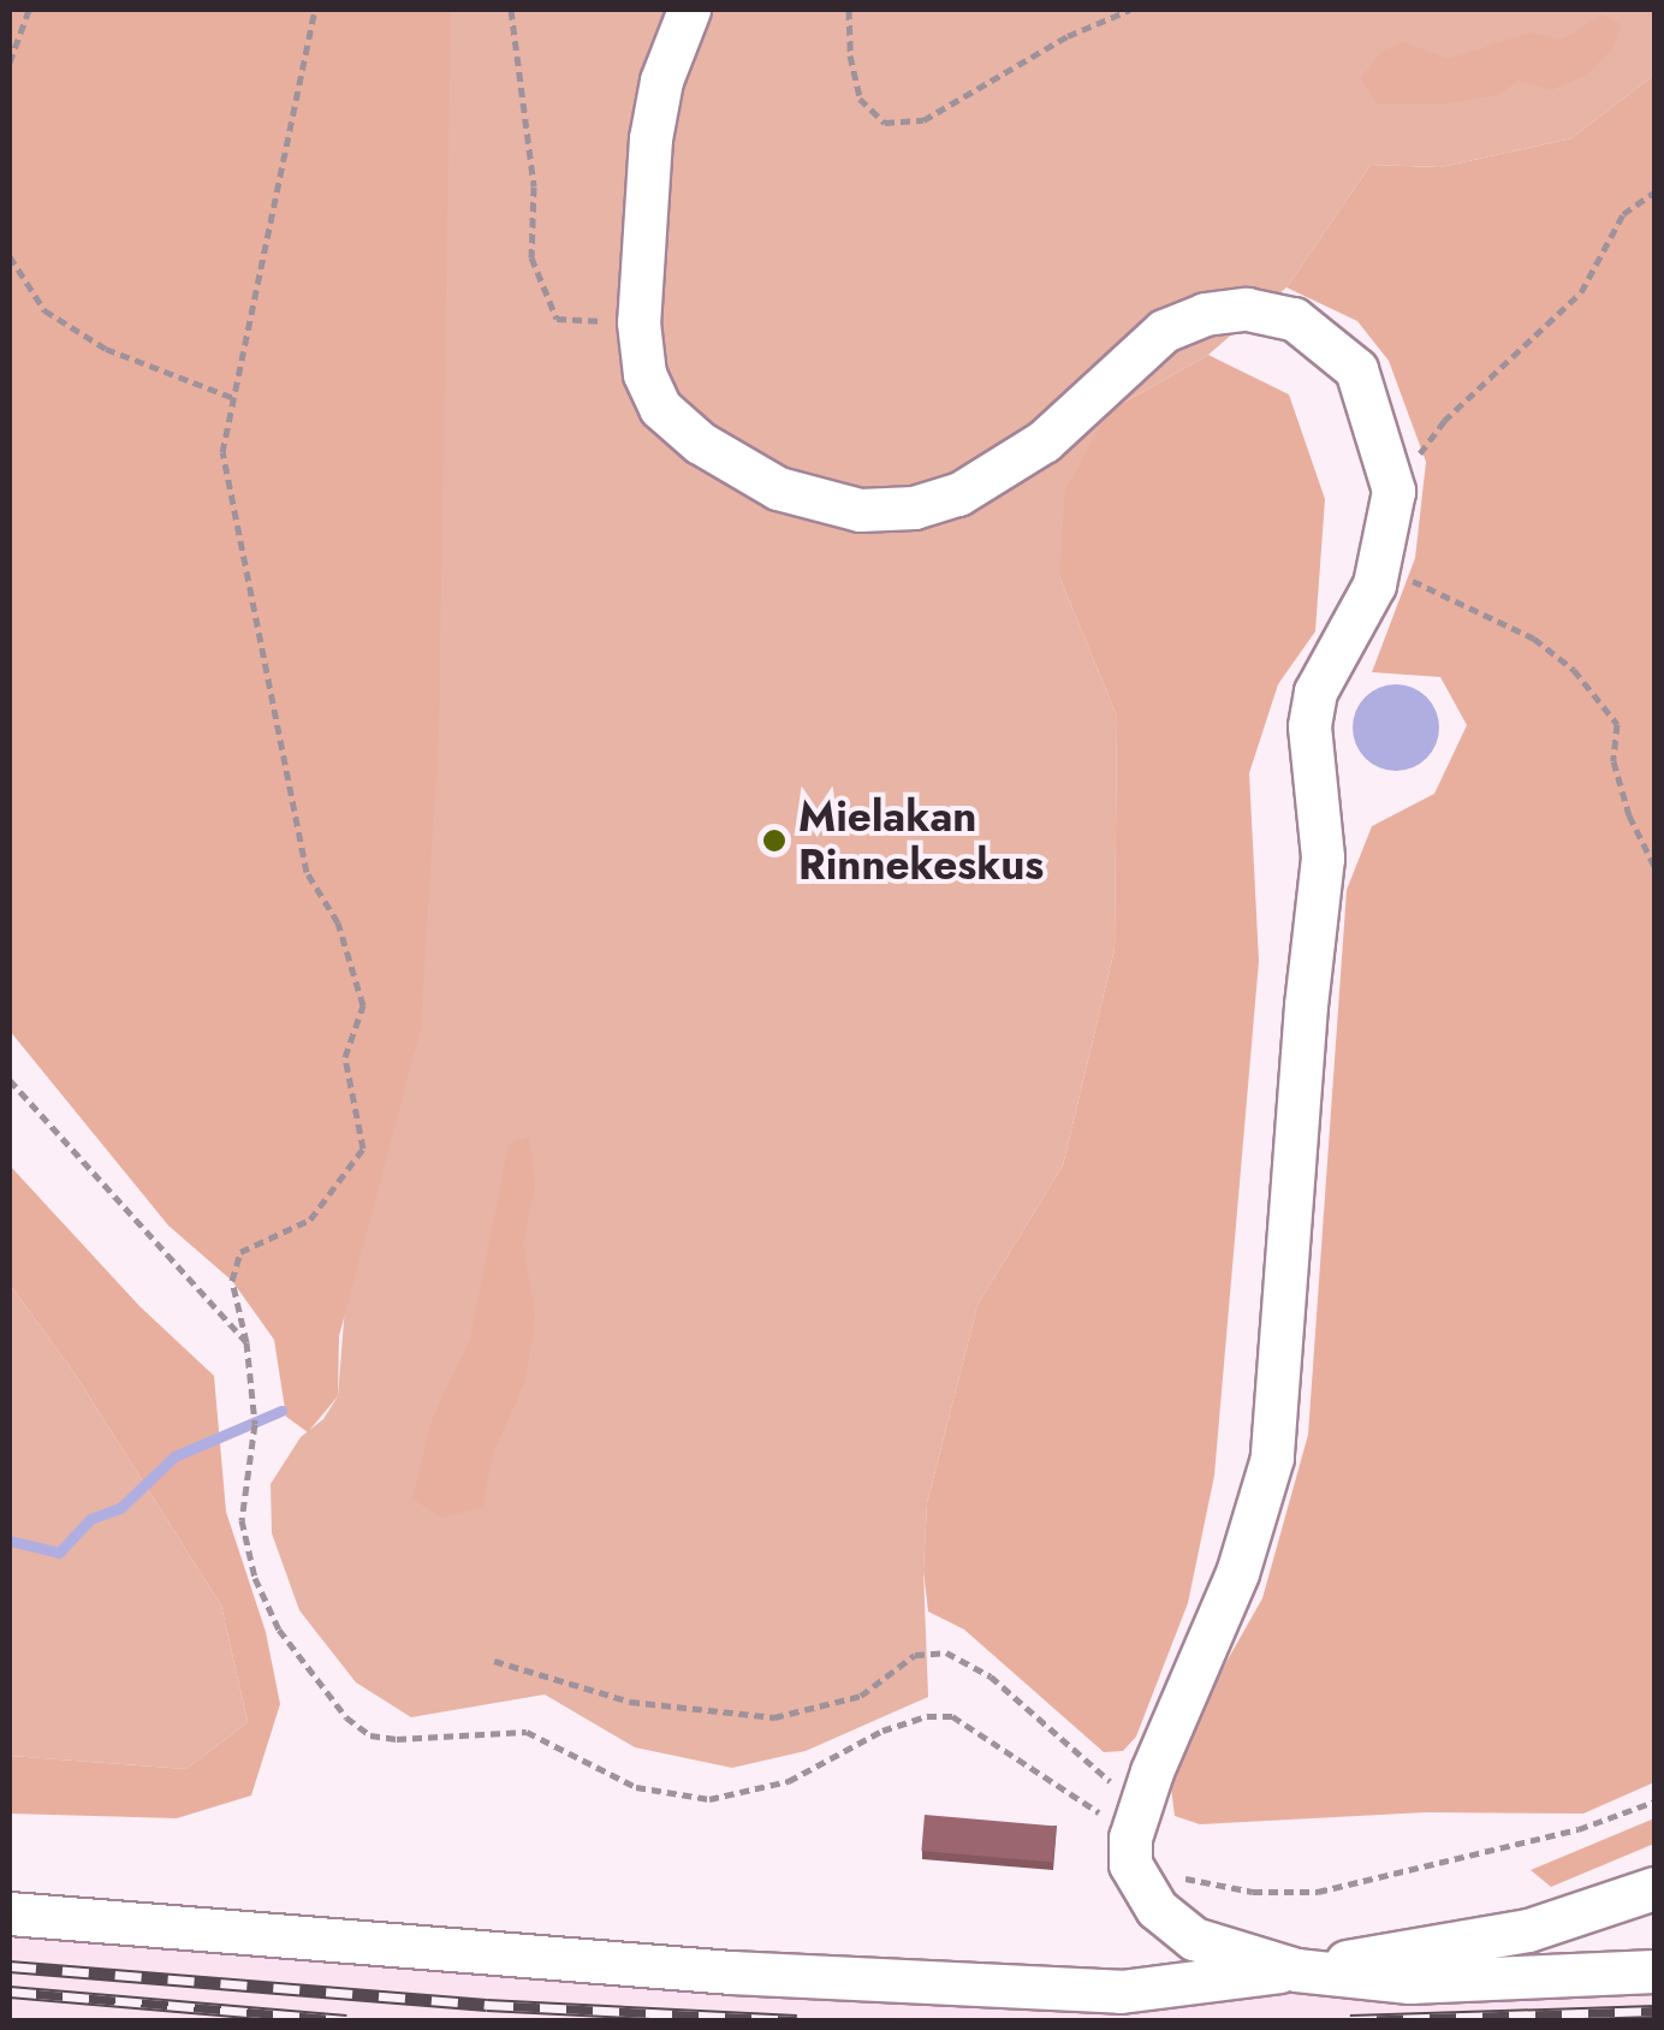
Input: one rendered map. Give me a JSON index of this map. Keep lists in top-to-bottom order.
{
  "places": ["Mielakan Rinnekeskus"]
}
